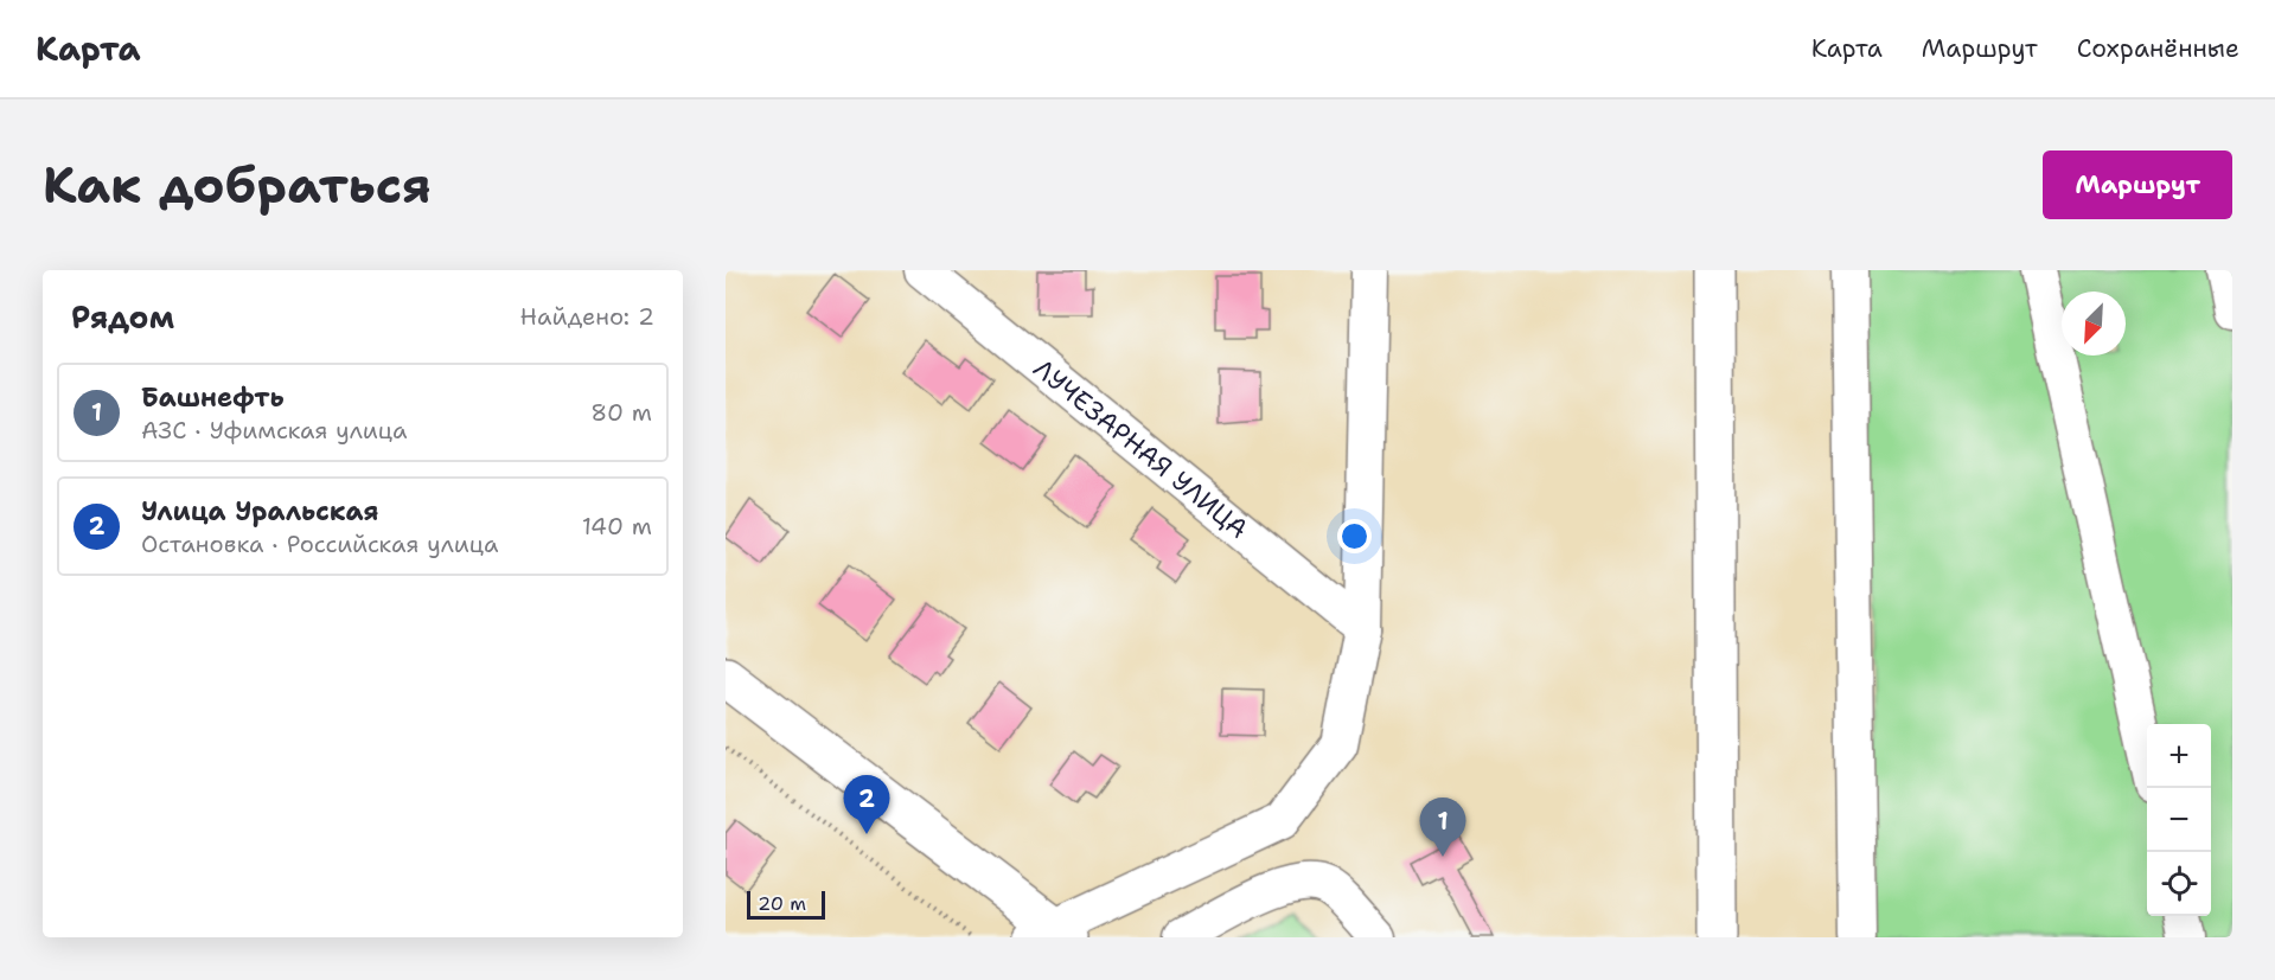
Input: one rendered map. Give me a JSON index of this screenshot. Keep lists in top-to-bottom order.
{
  "streets": {
    "street": ["ЛУЧЕЗАРНАЯ УЛИЦА"]
  },
  "scale_bar": "20 m",
  "north": "bottom left",
  "page": {
    "header": "Карта",
    "nav": ["Карта", "Маршрут", "Сохранённые"],
    "buttons": "Маршрут",
    "title": "Как добраться",
    "heading": ["Рядом", "Найдено: 2"],
    "list": [
      {
        "mark": "1",
        "name": "Башнефть",
        "note": "АЗС · Уфимская улица",
        "value": "80 m"
      },
      {
        "mark": "2",
        "name": "Улица Уральская",
        "note": "Остановка · Российская улица",
        "value": "140 m"
      }
    ],
    "map_buttons": ["+", "−"],
    "pins": ["2", "1"],
    "scale": "20 m"
  }
}
